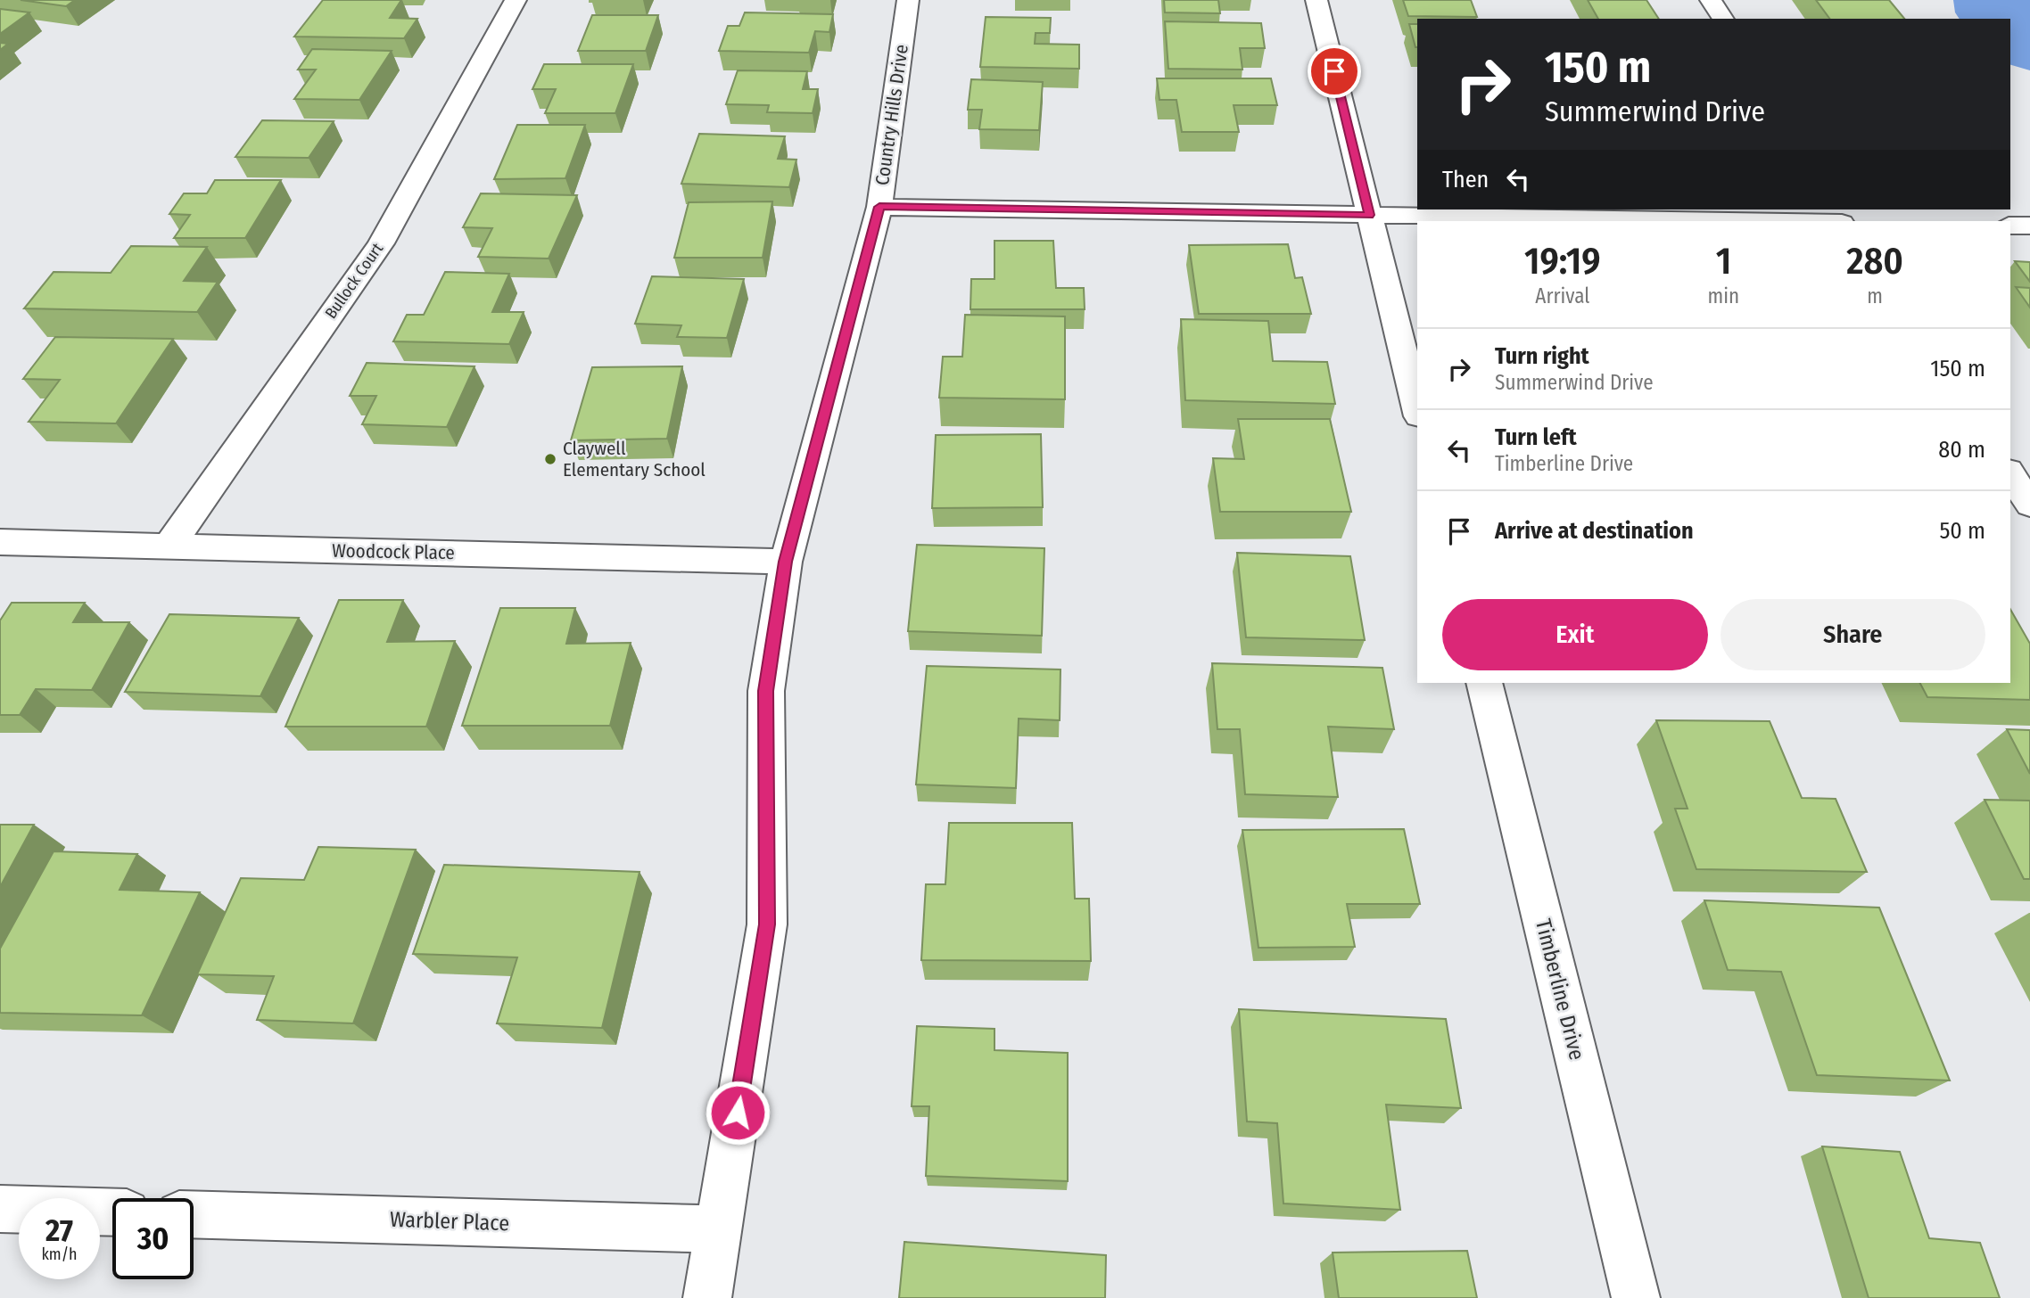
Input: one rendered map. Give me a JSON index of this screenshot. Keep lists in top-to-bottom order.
{
  "streets": {
    "street": [
      "Country Hills Drive",
      "Bullock Court",
      "Woodcock Place",
      "Timberline Drive",
      "Warbler Place"
    ]
  },
  "crossings": [
    ["Country Hills Drive", "Woodcock Place"],
    ["Country Hills Drive", "Warbler Place"],
    ["Bullock Court", "Woodcock Place"]
  ],
  "places": ["Claywell Elementary School"],
  "page": {
    "turn": ["150 m", "Summerwind Drive"],
    "then": "Then",
    "eta": [
      "19:19",
      "Arrival",
      "1",
      "min",
      "280",
      "m"
    ],
    "list": [
      {
        "name": "Turn right",
        "note": "Summerwind Drive",
        "value": "150 m"
      },
      {
        "name": "Turn left",
        "note": "Timberline Drive",
        "value": "80 m"
      },
      {
        "name": "Arrive at destination",
        "value": "50 m"
      }
    ],
    "buttons": ["Exit", "Share"],
    "speed": "27 km/h",
    "limit": "30"
  }
}
